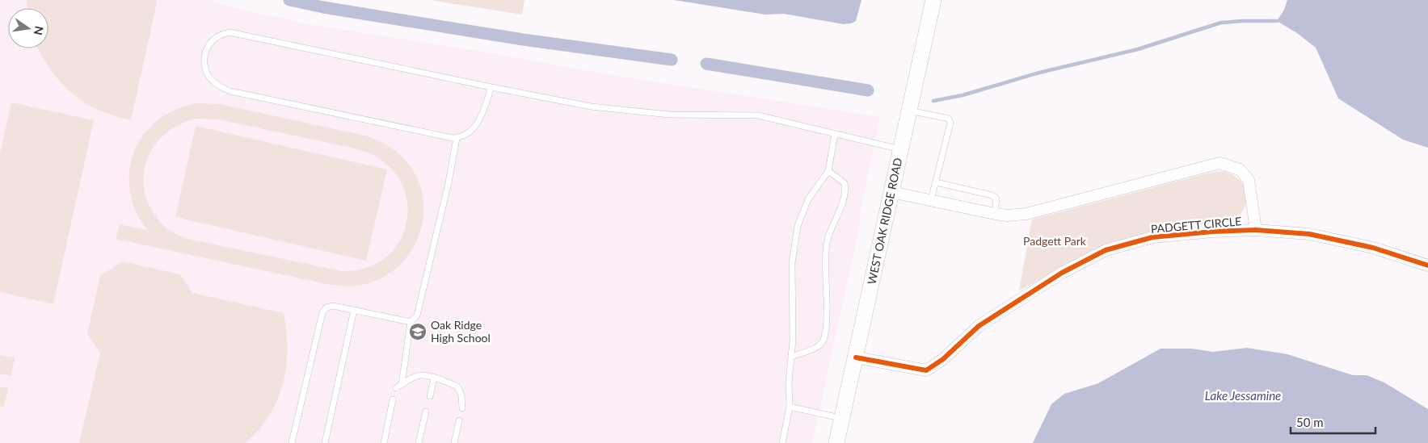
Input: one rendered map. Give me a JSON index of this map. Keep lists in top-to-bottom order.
{
  "streets": {
    "main road": ["WEST OAK RIDGE ROAD"],
    "street": ["PADGETT CIRCLE"]
  },
  "crossings": [
    ["WEST OAK RIDGE ROAD", "PADGETT CIRCLE"]
  ],
  "water": ["Lake Jessamine"],
  "parks": ["Padgett Park"],
  "places": {
    "school or university": ["Oak Ridge High School"]
  },
  "scale_bar": "50 m",
  "north": "right"
}
